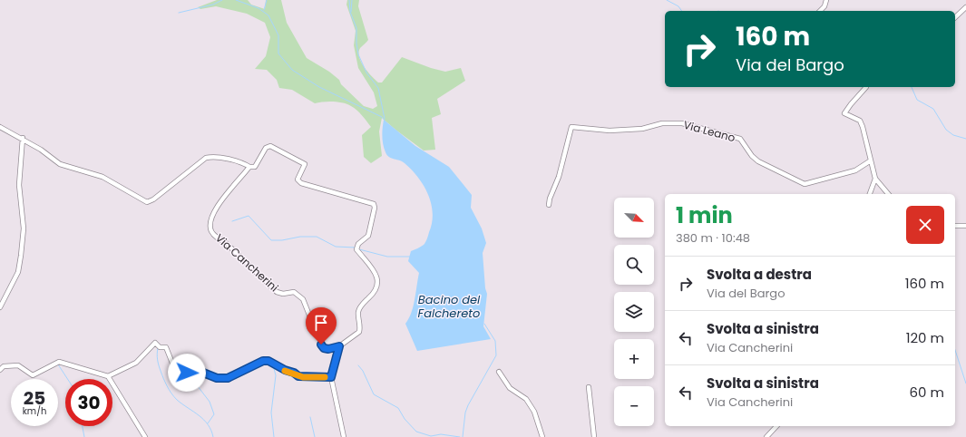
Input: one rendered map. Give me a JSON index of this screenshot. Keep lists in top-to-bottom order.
{
  "streets": {
    "street": ["Via Leano", "Via Cancherini"]
  },
  "water": ["Bacino del Falchereto"],
  "north": "bottom right",
  "page": {
    "turn": ["160 m", "Via del Bargo"],
    "heading": ["1 min", "380 m · 10:48"],
    "map_buttons": ["+", "−"],
    "list": [
      {
        "name": "Svolta a destra",
        "note": "Via del Bargo",
        "value": "160 m"
      },
      {
        "name": "Svolta a sinistra",
        "note": "Via Cancherini",
        "value": "120 m"
      },
      {
        "name": "Svolta a sinistra",
        "note": "Via Cancherini",
        "value": "60 m"
      }
    ],
    "speed": "25 km/h",
    "limit": "30"
  }
}
